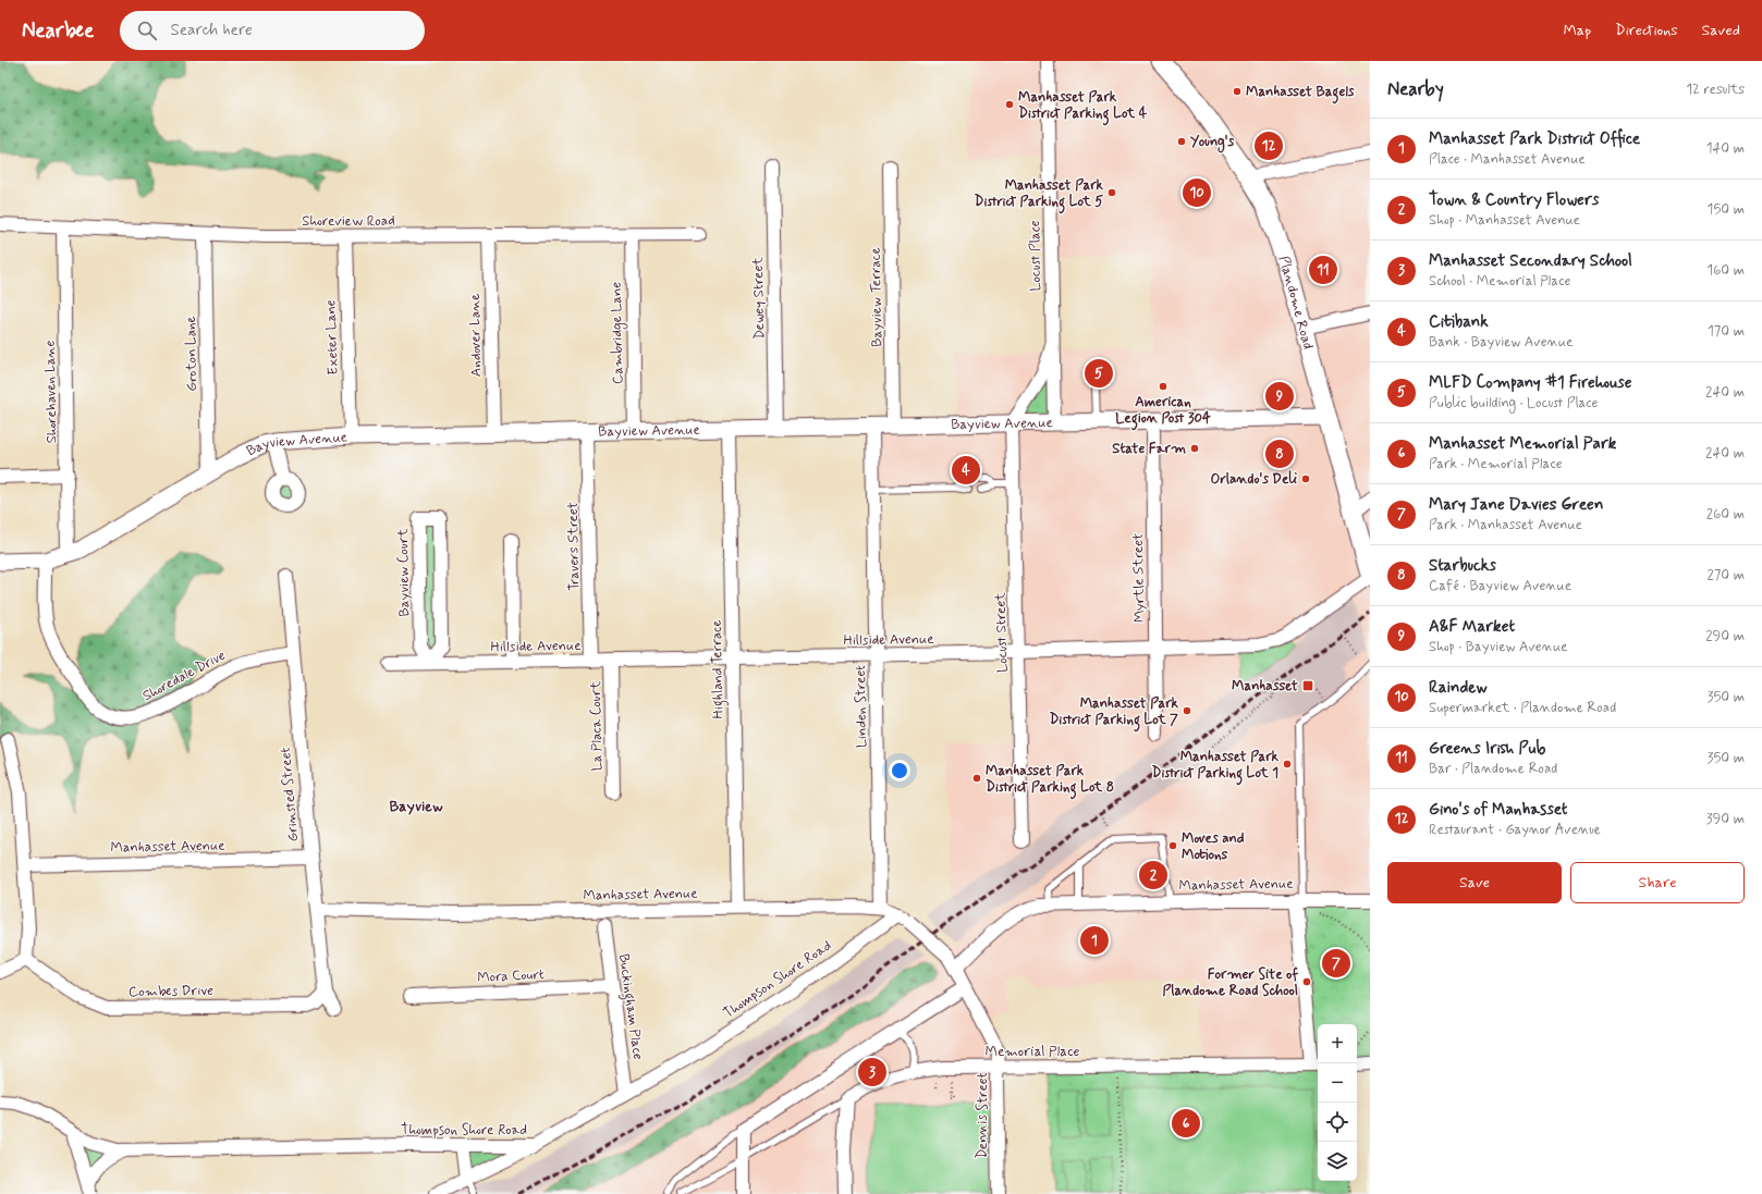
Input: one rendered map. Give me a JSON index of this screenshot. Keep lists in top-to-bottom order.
{
  "streets": {
    "main road": ["Plandome Road"],
    "street": [
      "Shoreview Road",
      "Locust Place",
      "Bayview Terrace",
      "Dewey Street",
      "Cambridge Lane",
      "Andover Lane",
      "Exeter Lane",
      "Groton Lane",
      "Shorehaven Lane",
      "Bayview Avenue",
      "Travers Street",
      "Bayview Court",
      "Myrtle Street",
      "Locust Street",
      "Hillside Avenue",
      "Highland Terrace",
      "Shoredale Drive",
      "Linden Street",
      "La Placa Court",
      "Grinsted Street",
      "Manhasset Avenue",
      "Mora Court",
      "Thompson Shore Road",
      "Combes Drive",
      "Buckingham Place",
      "Memorial Place",
      "Dennis Street"
    ]
  },
  "crossings": [
    ["Shoreview Road", "Cambridge Lane"],
    ["Shoreview Road", "Andover Lane"],
    ["Shoreview Road", "Exeter Lane"],
    ["Shoreview Road", "Groton Lane"],
    ["Shoreview Road", "Shorehaven Lane"],
    ["Locust Place", "Bayview Avenue"],
    ["Locust Place", "Locust Street"],
    ["Bayview Terrace", "Bayview Avenue"],
    ["Dewey Street", "Bayview Avenue"],
    ["Plandome Road", "Bayview Avenue"],
    ["Cambridge Lane", "Bayview Avenue"],
    ["Andover Lane", "Bayview Avenue"],
    ["Exeter Lane", "Bayview Avenue"],
    ["Groton Lane", "Bayview Avenue"],
    ["Shorehaven Lane", "Bayview Avenue"],
    ["Bayview Avenue", "Travers Street"],
    ["Bayview Avenue", "Myrtle Street"],
    ["Bayview Avenue", "Locust Street"],
    ["Bayview Avenue", "Highland Terrace"],
    ["Bayview Avenue", "Shoredale Drive"],
    ["Bayview Avenue", "Linden Street"],
    ["Travers Street", "Hillside Avenue"],
    ["Bayview Court", "Hillside Avenue"],
    ["Myrtle Street", "Hillside Avenue"],
    ["Locust Street", "Hillside Avenue"],
    ["Hillside Avenue", "Highland Terrace"],
    ["Hillside Avenue", "Linden Street"],
    ["Hillside Avenue", "La Placa Court"],
    ["Highland Terrace", "Manhasset Avenue"],
    ["Shoredale Drive", "Grinsted Street"],
    ["Linden Street", "Manhasset Avenue"],
    ["Grinsted Street", "Manhasset Avenue"],
    ["Grinsted Street", "Combes Drive"],
    ["Manhasset Avenue", "Thompson Shore Road"],
    ["Manhasset Avenue", "Dennis Street"],
    ["Mora Court", "Buckingham Place"],
    ["Thompson Shore Road", "Buckingham Place"],
    ["Memorial Place", "Dennis Street"]
  ],
  "districts": ["Bayview"],
  "places": {
    "other": [
      "Manhasset Bagels",
      "Manhasset Park District Parking Lot 4",
      "Young's",
      "Manhasset Park District Parking Lot 5",
      "American Legion Post 304",
      "State Farm",
      "Orlando's Deli",
      "Manhasset Park District Parking Lot 7",
      "Manhasset Park District Parking Lot 1",
      "Manhasset Park District Parking Lot 8",
      "Moves and Motions",
      "Former Site of Plandome Road School"
    ],
    "transit": ["Manhasset"]
  },
  "page": {
    "header": "Nearbee",
    "search": "Search here",
    "nav": ["Map", "Directions", "Saved"],
    "heading": ["Nearby", "12 results"],
    "list": [
      {
        "mark": "1",
        "name": "Manhasset Park District Office",
        "note": "Place · Manhasset Avenue",
        "value": "140 m"
      },
      {
        "mark": "2",
        "name": "Town & Country Flowers",
        "note": "Shop · Manhasset Avenue",
        "value": "150 m"
      },
      {
        "mark": "3",
        "name": "Manhasset Secondary School",
        "note": "School · Memorial Place",
        "value": "160 m"
      },
      {
        "mark": "4",
        "name": "Citibank",
        "note": "Bank · Bayview Avenue",
        "value": "170 m"
      },
      {
        "mark": "5",
        "name": "MLFD Company #1 Firehouse",
        "note": "Public building · Locust Place",
        "value": "240 m"
      },
      {
        "mark": "6",
        "name": "Manhasset Memorial Park",
        "note": "Park · Memorial Place",
        "value": "240 m"
      },
      {
        "mark": "7",
        "name": "Mary Jane Davies Green",
        "note": "Park · Manhasset Avenue",
        "value": "260 m"
      },
      {
        "mark": "8",
        "name": "Starbucks",
        "note": "Café · Bayview Avenue",
        "value": "270 m"
      },
      {
        "mark": "9",
        "name": "A&F Market",
        "note": "Shop · Bayview Avenue",
        "value": "290 m"
      },
      {
        "mark": "10",
        "name": "Raindew",
        "note": "Supermarket · Plandome Road",
        "value": "350 m"
      },
      {
        "mark": "11",
        "name": "Greens Irish Pub",
        "note": "Bar · Plandome Road",
        "value": "350 m"
      },
      {
        "mark": "12",
        "name": "Gino's of Manhasset",
        "note": "Restaurant · Gaynor Avenue",
        "value": "390 m"
      }
    ],
    "pins": [
      "12",
      "10",
      "11",
      "5",
      "9",
      "8",
      "4",
      "2",
      "1",
      "7",
      "3",
      "6"
    ],
    "buttons": ["Save", "Share"],
    "map_buttons": ["+", "−"]
  }
}
